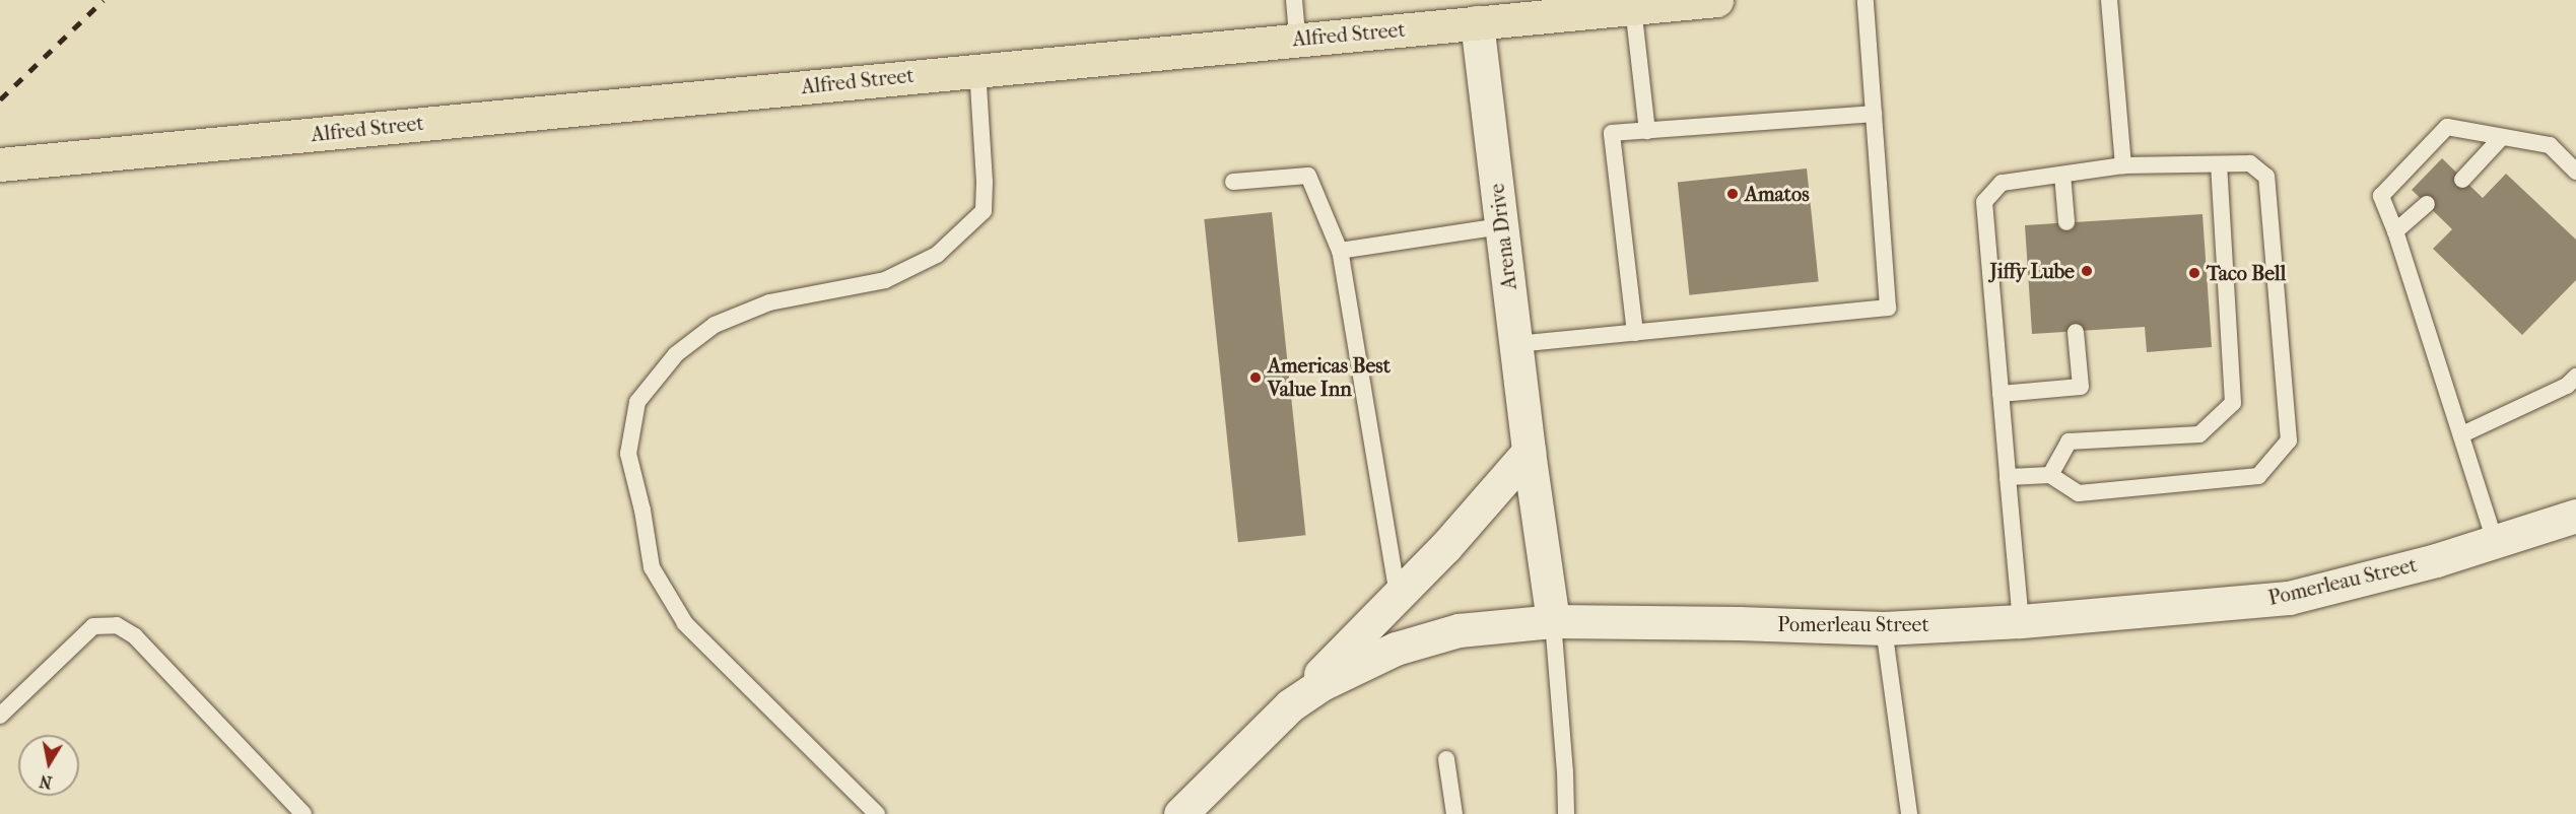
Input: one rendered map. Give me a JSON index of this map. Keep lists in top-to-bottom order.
{
  "streets": {
    "main road": ["Alfred Street"],
    "street": ["Arena Drive", "Pomerleau Street"]
  },
  "crossings": [
    ["Alfred Street", "Arena Drive"],
    ["Arena Drive", "Pomerleau Street"]
  ],
  "places": [
    "Amatos",
    "Jiffy Lube",
    "Taco Bell",
    "Americas Best Value Inn"
  ],
  "north": "bottom"
}
